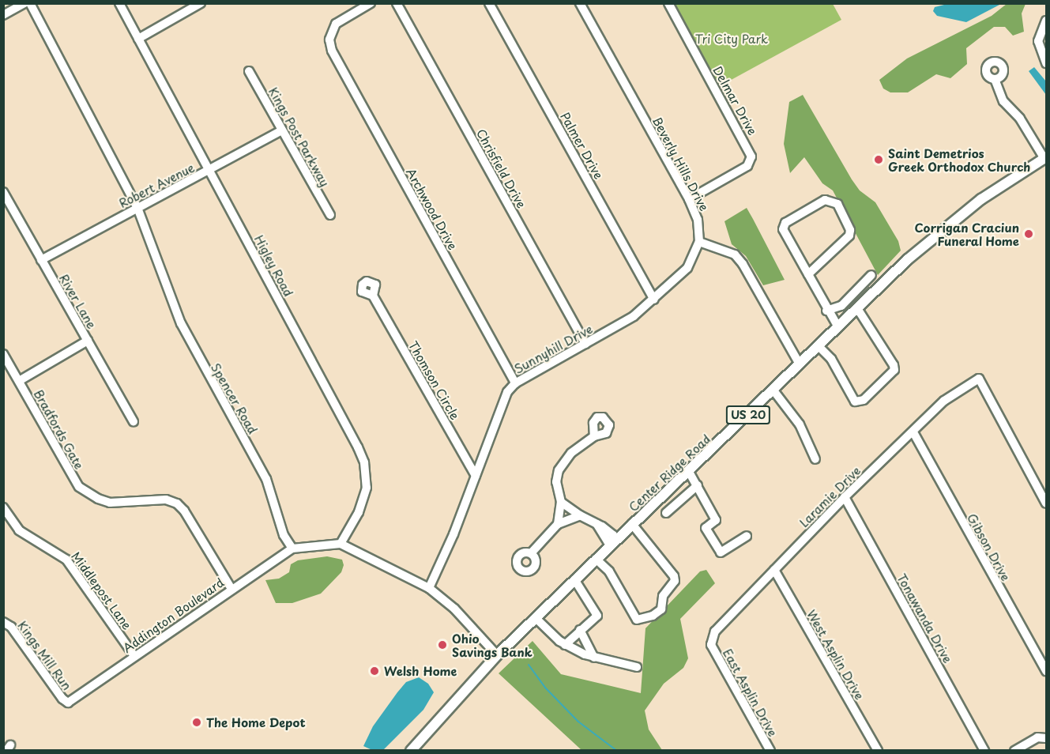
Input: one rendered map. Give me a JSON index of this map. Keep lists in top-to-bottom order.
{
  "streets": {
    "main road": ["US 20", "Center Ridge Road"],
    "street": [
      "Delmar Drive",
      "Kings Post Parkway",
      "Palmer Drive",
      "Beverly Hills Drive",
      "Chrisfield Drive",
      "Robert Avenue",
      "Archwood Drive",
      "Higley Road",
      "River Lane",
      "Sunnyhill Drive",
      "Thomson Circle",
      "Spencer Road",
      "Bradfords Gate",
      "Laramie Drive",
      "Gibson Drive",
      "Middlepost Lane",
      "Addington Boulevard",
      "Tonawanda Drive",
      "West Asplin Drive",
      "Kings Mill Run",
      "East Asplin Drive"
    ]
  },
  "crossings": [
    ["Delmar Drive", "Beverly Hills Drive"],
    ["Kings Post Parkway", "Robert Avenue"],
    ["Palmer Drive", "Sunnyhill Drive"],
    ["Beverly Hills Drive", "Sunnyhill Drive"],
    ["Chrisfield Drive", "Sunnyhill Drive"],
    ["Robert Avenue", "Higley Road"],
    ["Robert Avenue", "River Lane"],
    ["Robert Avenue", "Spencer Road"],
    ["Archwood Drive", "Sunnyhill Drive"],
    ["Sunnyhill Drive", "Thomson Circle"],
    ["Spencer Road", "Addington Boulevard"],
    ["Bradfords Gate", "Addington Boulevard"],
    ["Laramie Drive", "Gibson Drive"],
    ["Laramie Drive", "Tonawanda Drive"],
    ["Laramie Drive", "West Asplin Drive"],
    ["Laramie Drive", "East Asplin Drive"],
    ["Middlepost Lane", "Addington Boulevard"],
    ["Addington Boulevard", "Kings Mill Run"]
  ],
  "parks": ["Tri City Park"],
  "places": [
    "Saint Demetrios Greek Orthodox Church",
    "Corrigan Craciun Funeral Home",
    "Ohio Savings Bank",
    "Welsh Home",
    "The Home Depot"
  ]
}
